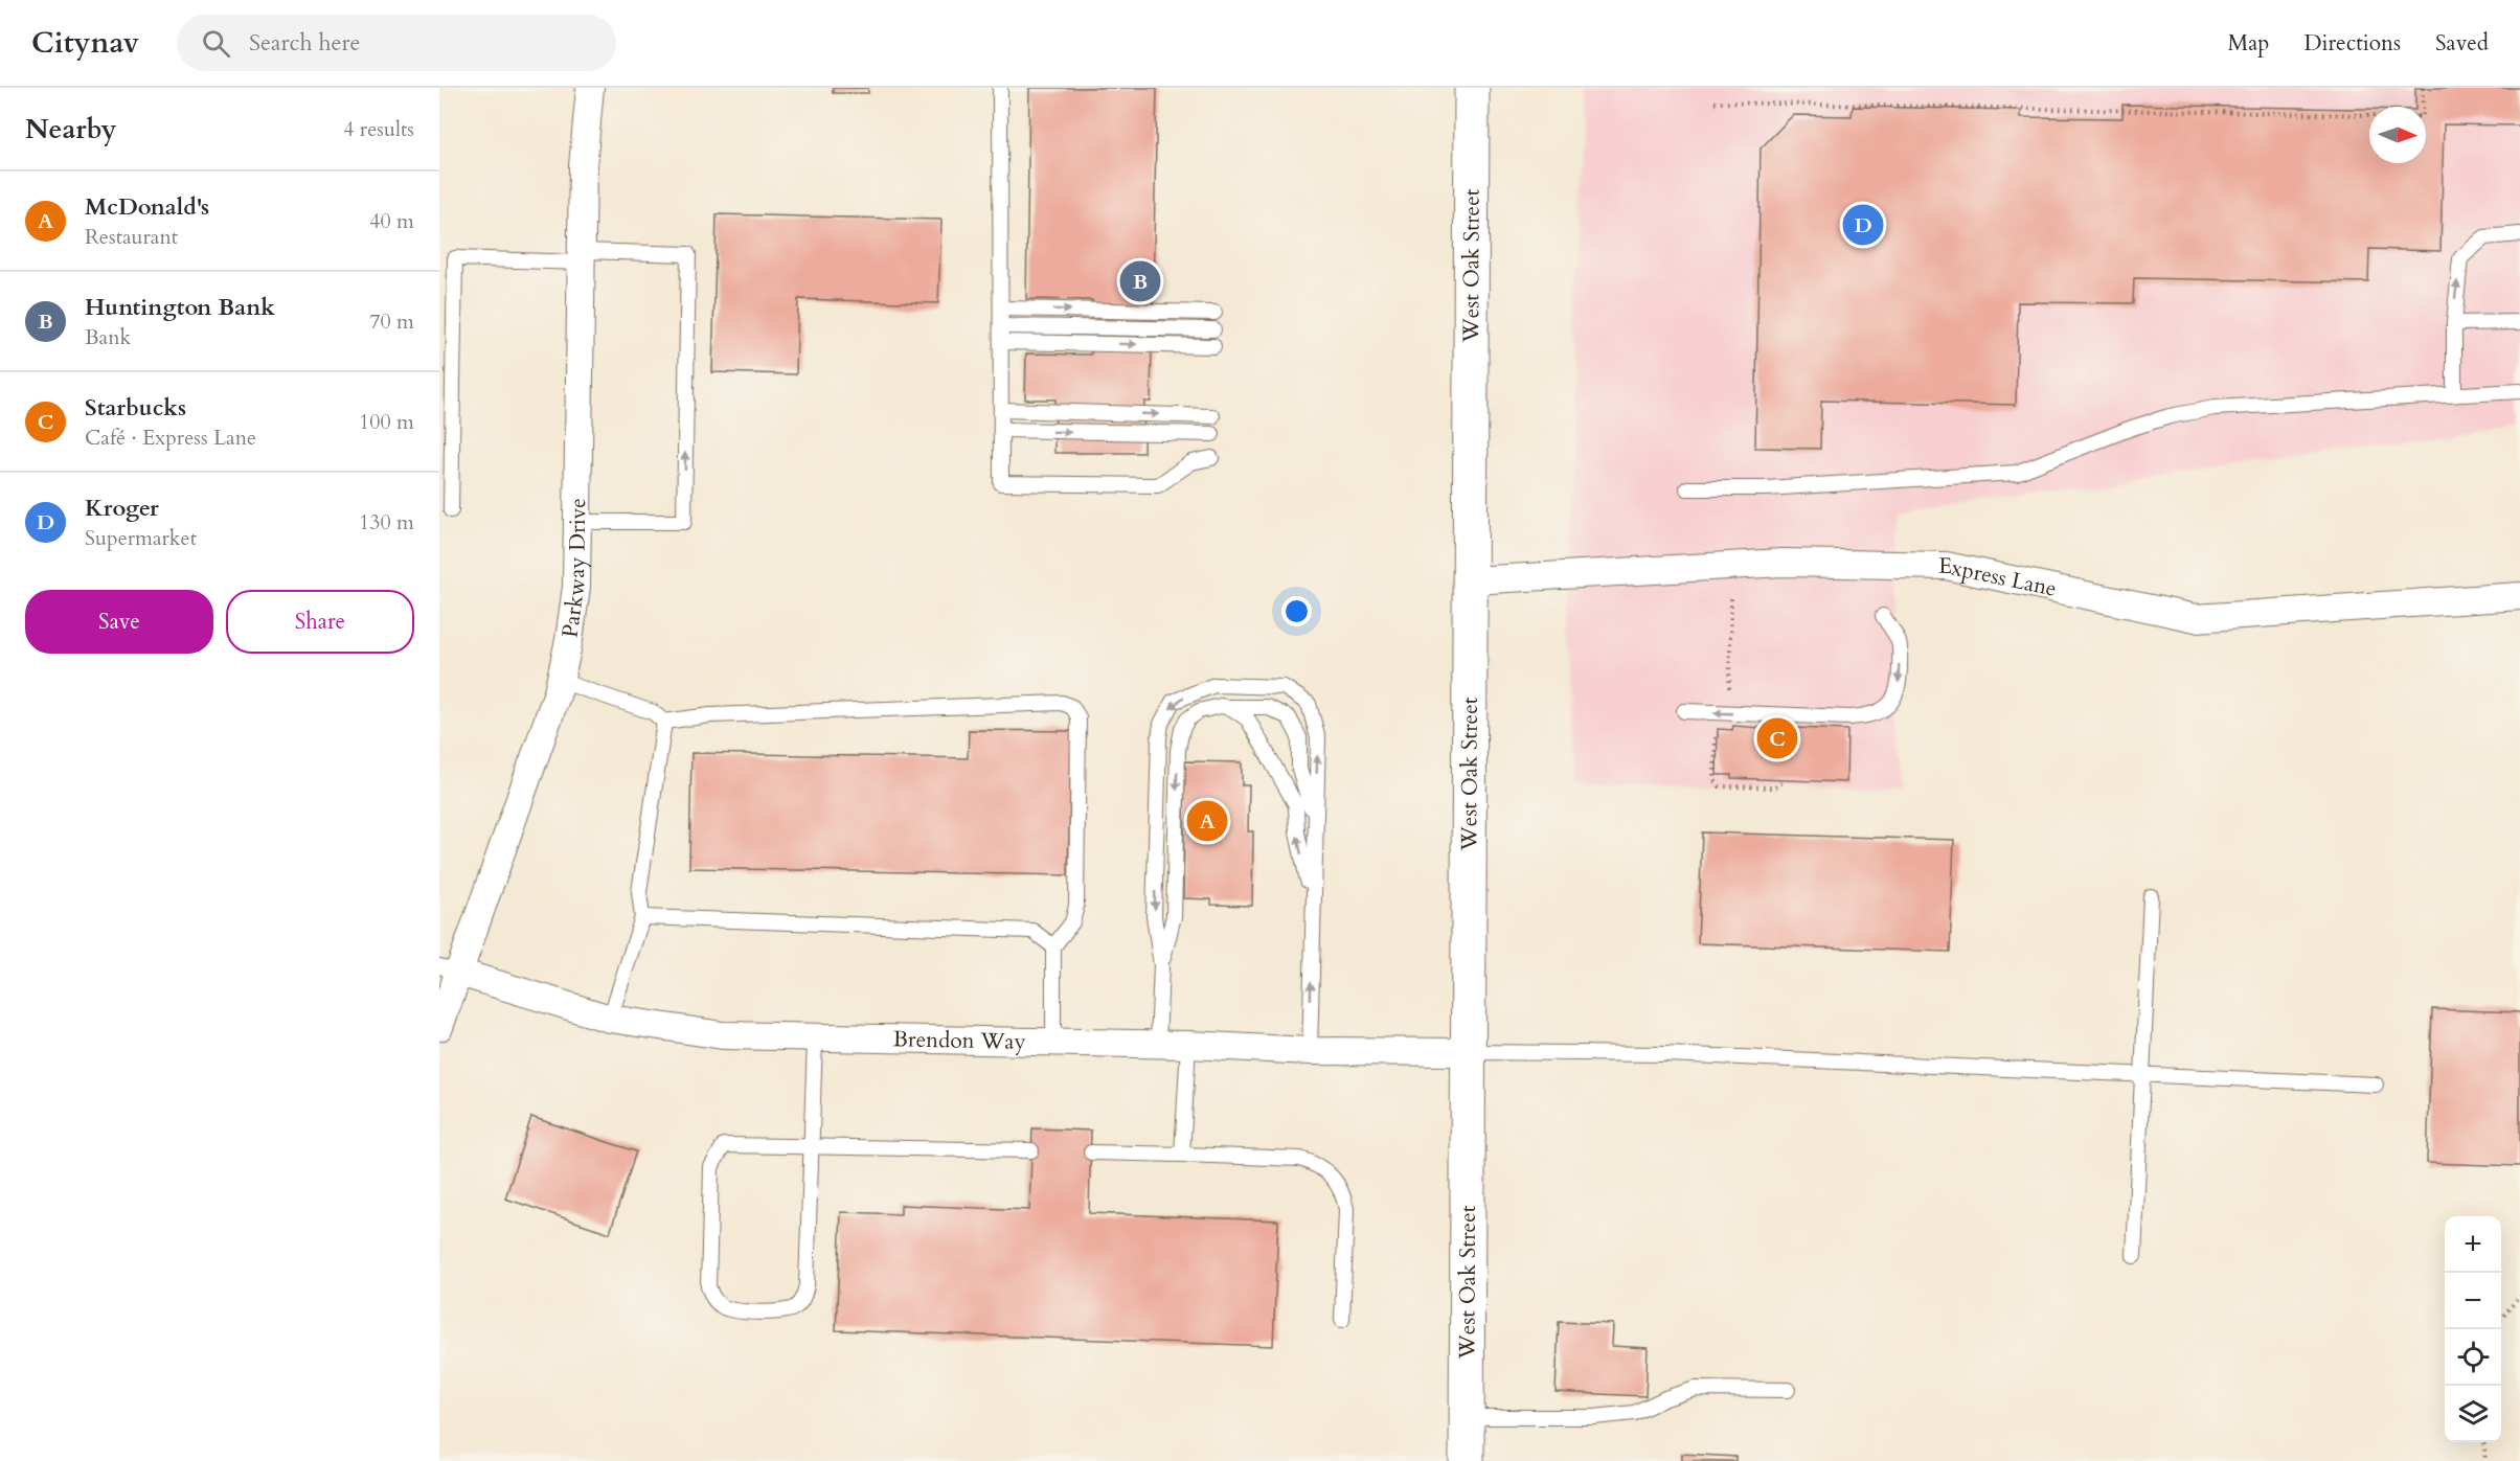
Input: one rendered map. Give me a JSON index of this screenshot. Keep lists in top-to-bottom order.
{
  "streets": {
    "main road": ["West Oak Street"],
    "street": ["Parkway Drive", "Express Lane", "Brendon Way"]
  },
  "crossings": [
    ["West Oak Street", "Express Lane"],
    ["West Oak Street", "Brendon Way"],
    ["Parkway Drive", "Brendon Way"]
  ],
  "north": "right",
  "page": {
    "header": "Citynav",
    "search": "Search here",
    "nav": ["Map", "Directions", "Saved"],
    "heading": ["Nearby", "4 results"],
    "list": [
      {
        "mark": "A",
        "name": "McDonald's",
        "note": "Restaurant",
        "value": "40 m"
      },
      {
        "mark": "B",
        "name": "Huntington Bank",
        "note": "Bank",
        "value": "70 m"
      },
      {
        "mark": "C",
        "name": "Starbucks",
        "note": "Café · Express Lane",
        "value": "100 m"
      },
      {
        "mark": "D",
        "name": "Kroger",
        "note": "Supermarket",
        "value": "130 m"
      }
    ],
    "pins": [
      "D",
      "B",
      "C",
      "A"
    ],
    "buttons": ["Save", "Share"],
    "map_buttons": ["+", "−"]
  }
}
